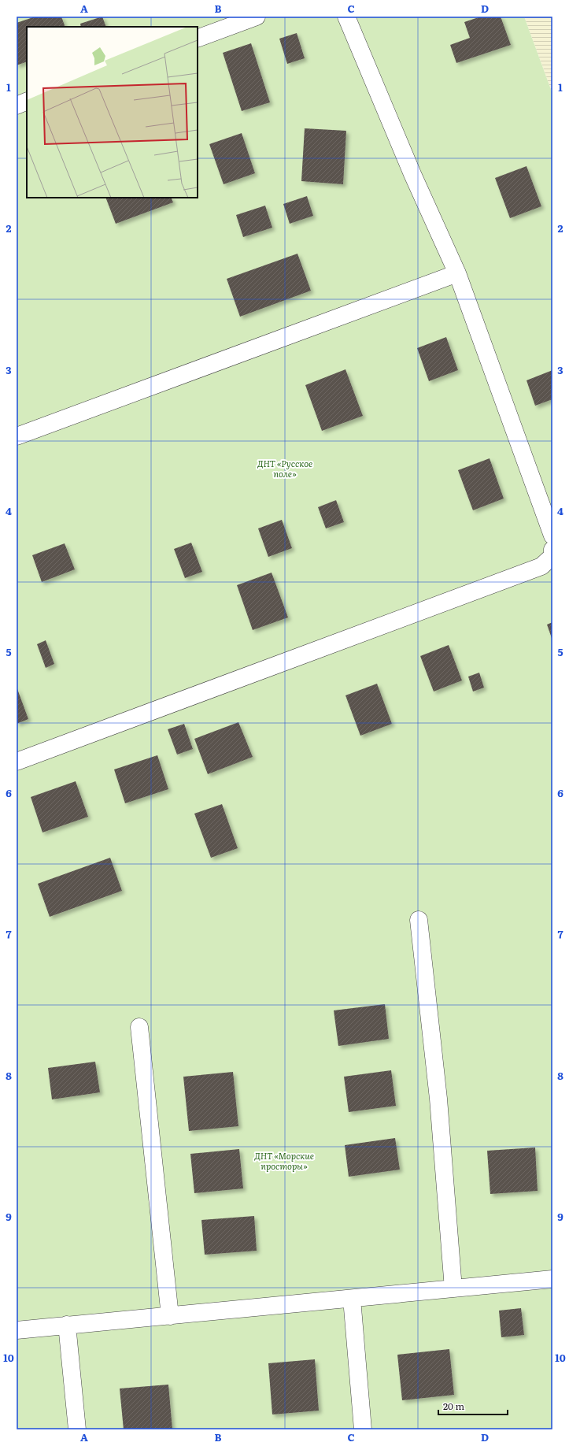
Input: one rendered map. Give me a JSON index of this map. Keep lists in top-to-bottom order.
{
  "parks": ["ДНТ «Русское поле»", "ДНТ «Морские просторы»"],
  "scale_bar": "20 m",
  "grid": {
    "columns": [
      "A",
      "B",
      "C",
      "D"
    ],
    "rows": [
      "1",
      "2",
      "3",
      "4",
      "5",
      "6",
      "7",
      "8",
      "9",
      "10"
    ]
  }
}
